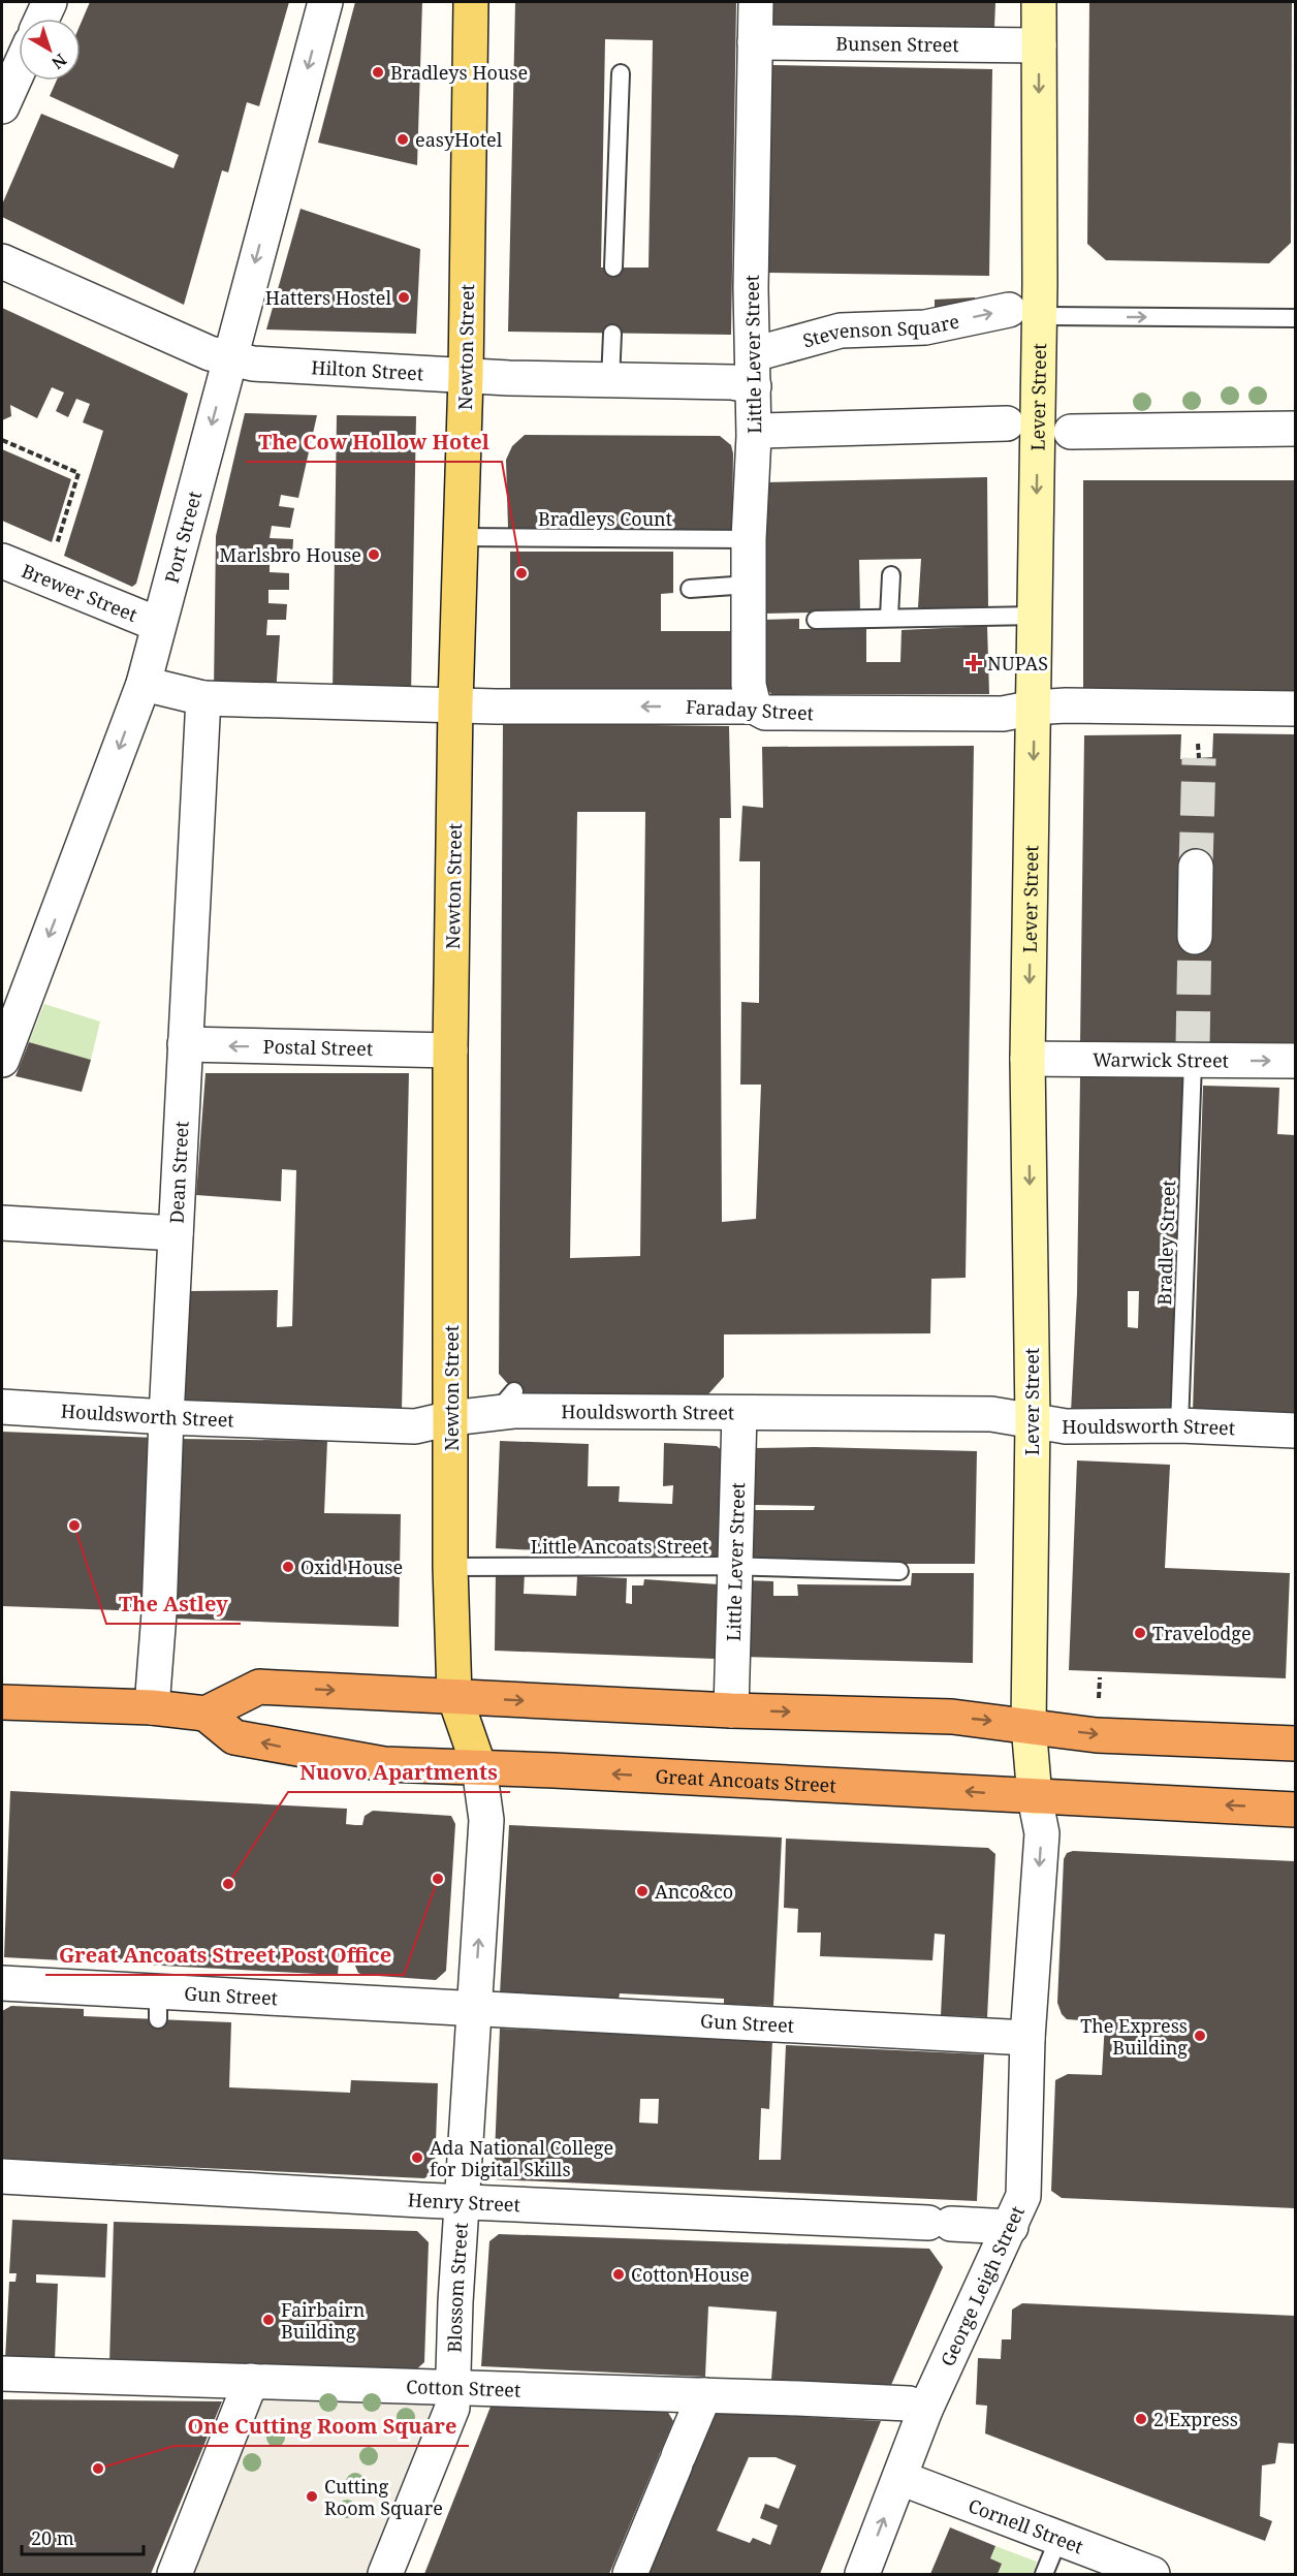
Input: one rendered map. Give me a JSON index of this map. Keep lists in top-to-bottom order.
{
  "streets": {
    "highway": ["Great Ancoats Street"],
    "main road": ["Newton Street"],
    "street": [
      "Bunsen Street",
      "Stevenson Square",
      "Little Lever Street",
      "Hilton Street",
      "Lever Street",
      "Port Street",
      "Brewer Street",
      "Faraday Street",
      "Postal Street",
      "Warwick Street",
      "Dean Street",
      "Houldsworth Street",
      "Gun Street",
      "Henry Street",
      "George Leigh Street",
      "Blossom Street",
      "Cotton Street",
      "Cornell Street"
    ],
    "lane": ["Bradleys Count", "Bradley Street", "Little Ancoats Street"]
  },
  "crossings": [
    ["Bunsen Street", "Little Lever Street"],
    ["Bunsen Street", "Lever Street"],
    ["Stevenson Square", "Little Lever Street"],
    ["Stevenson Square", "Hilton Street"],
    ["Stevenson Square", "Lever Street"],
    ["Newton Street", "Hilton Street"],
    ["Newton Street", "Bradleys Count"],
    ["Newton Street", "Faraday Street"],
    ["Newton Street", "Postal Street"],
    ["Newton Street", "Houldsworth Street"],
    ["Newton Street", "Little Ancoats Street"],
    ["Newton Street", "Great Ancoats Street"],
    ["Newton Street", "Blossom Street"],
    ["Little Lever Street", "Hilton Street"],
    ["Little Lever Street", "Bradleys Count"],
    ["Little Lever Street", "Faraday Street"],
    ["Little Lever Street", "Houldsworth Street"],
    ["Little Lever Street", "Little Ancoats Street"],
    ["Hilton Street", "Port Street"],
    ["Lever Street", "Faraday Street"],
    ["Lever Street", "Warwick Street"],
    ["Lever Street", "Houldsworth Street"],
    ["Lever Street", "Great Ancoats Street"],
    ["Lever Street", "George Leigh Street"],
    ["Port Street", "Brewer Street"],
    ["Faraday Street", "Dean Street"],
    ["Postal Street", "Dean Street"],
    ["Warwick Street", "Bradley Street"],
    ["Dean Street", "Houldsworth Street"],
    ["Bradley Street", "Houldsworth Street"],
    ["Great Ancoats Street", "George Leigh Street"],
    ["Great Ancoats Street", "Blossom Street"],
    ["Gun Street", "George Leigh Street"],
    ["Gun Street", "Blossom Street"],
    ["Henry Street", "George Leigh Street"],
    ["Henry Street", "Blossom Street"],
    ["George Leigh Street", "Cotton Street"],
    ["George Leigh Street", "Cornell Street"],
    ["Blossom Street", "Cotton Street"]
  ],
  "one_way": [
    "Lever Street",
    "Port Street",
    "Postal Street",
    "Warwick Street"
  ],
  "places": {
    "other": [
      "Bradleys House",
      "easyHotel",
      "Hatters Hostel",
      "Marlsbro House",
      "The Cow Hollow Hotel",
      "The Astley",
      "Oxid House",
      "Travelodge",
      "Great Ancoats Street Post Office",
      "Nuovo Apartments",
      "Anco&co",
      "The Express Building",
      "Ada National College for Digital Skills",
      "Cotton House",
      "Fairbairn Building",
      "2 Express",
      "One Cutting Room Square",
      "Cutting Room Square"
    ],
    "health": ["NUPAS"]
  },
  "scale_bar": "20 m",
  "north": "bottom right"
}
